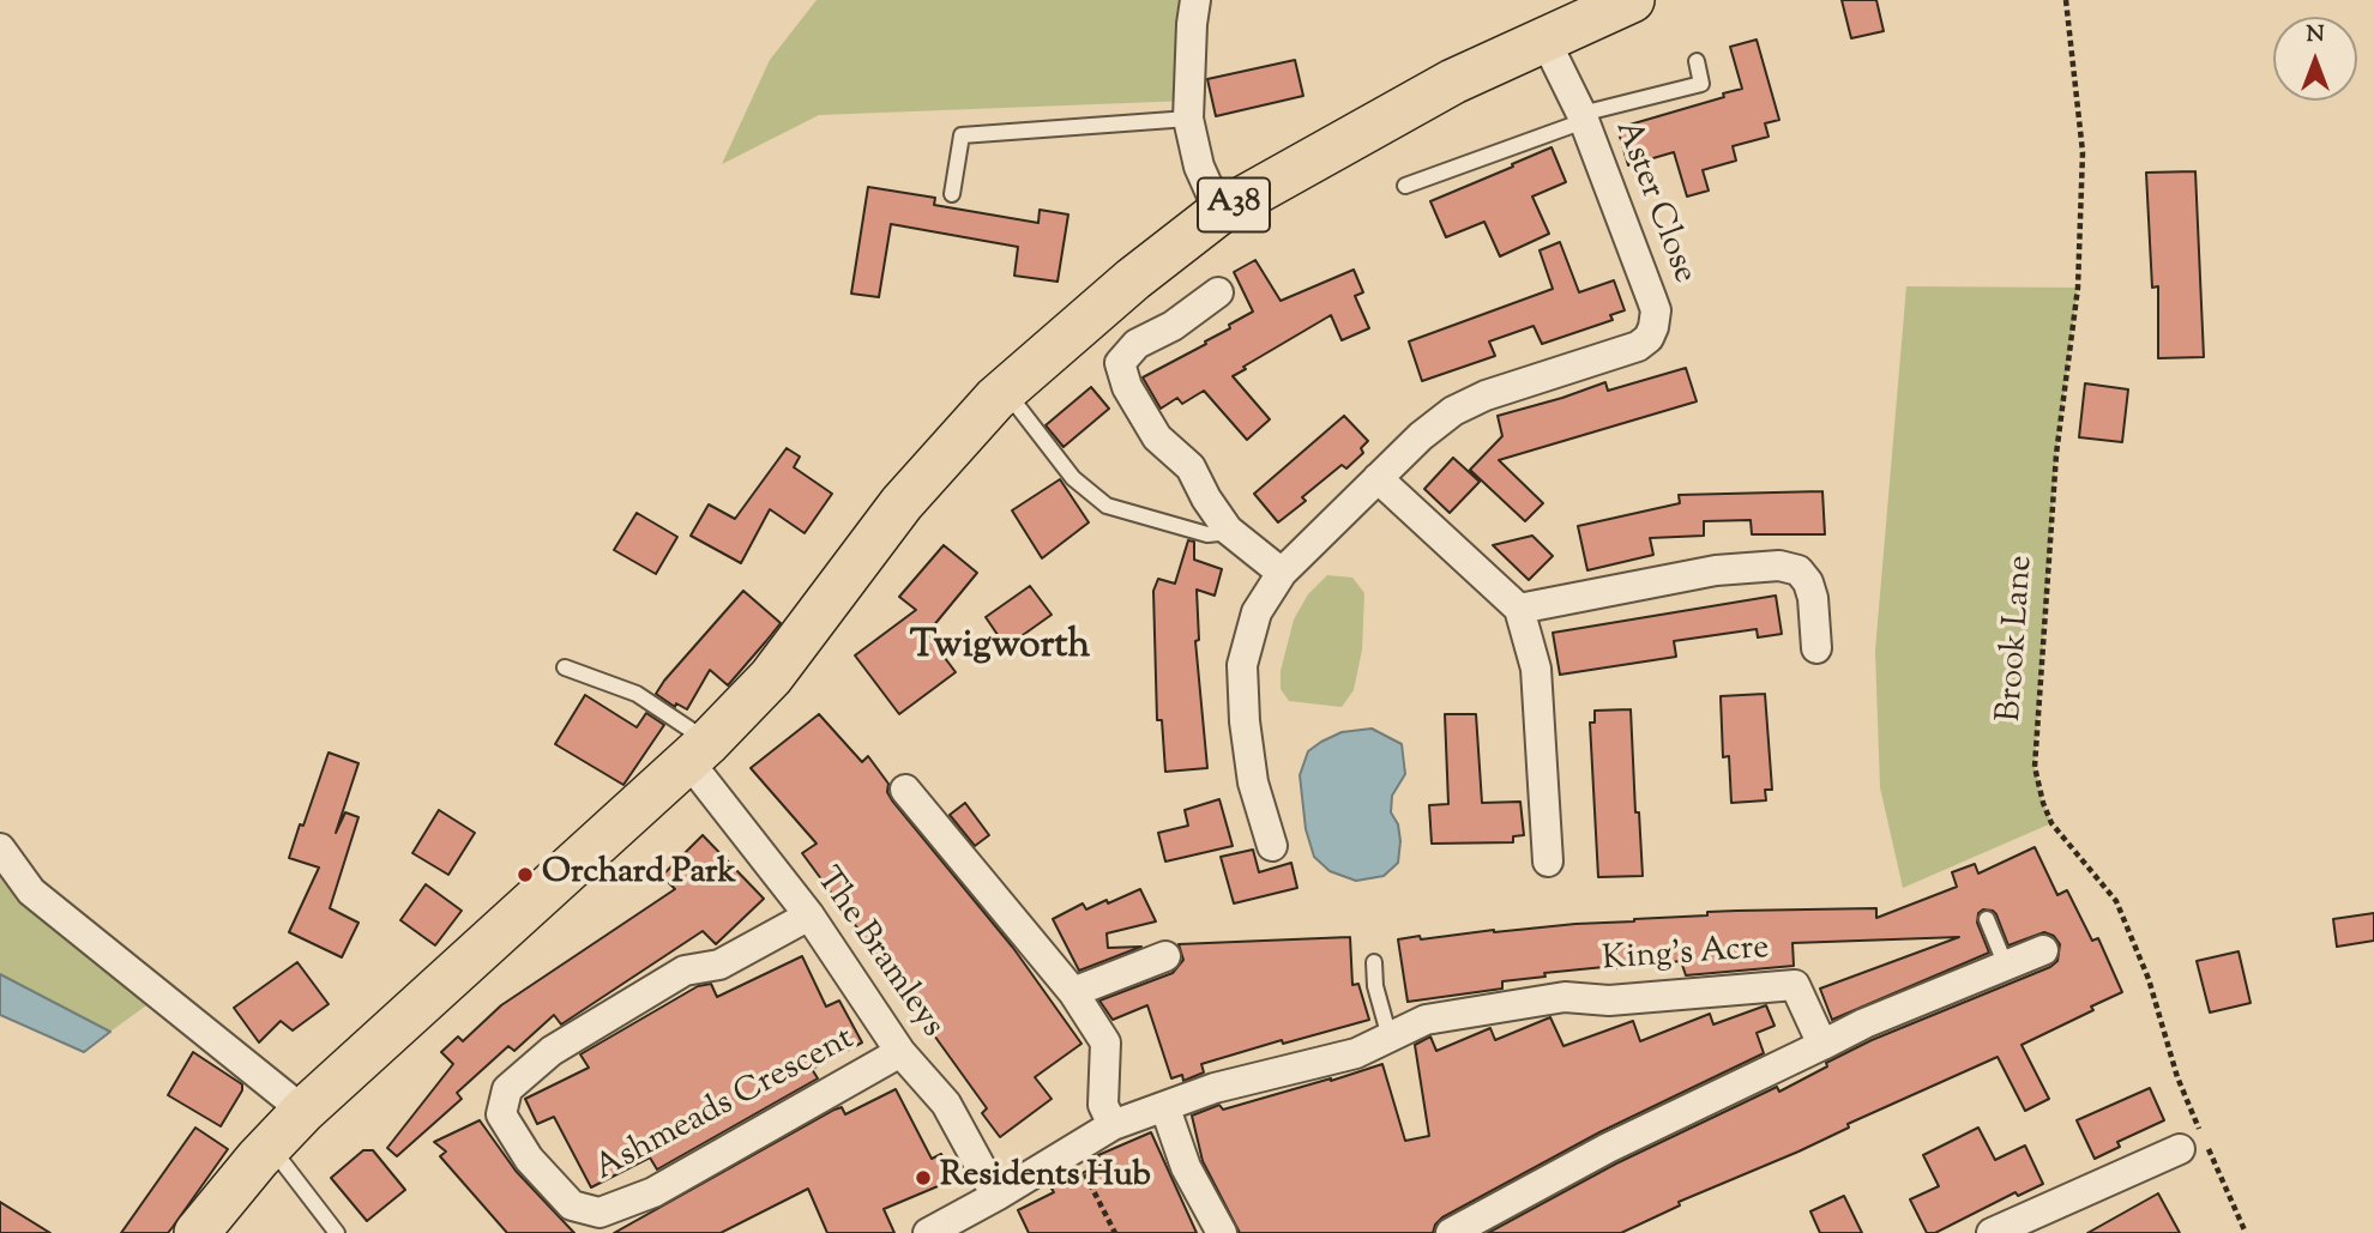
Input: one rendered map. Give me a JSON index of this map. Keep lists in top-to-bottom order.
{
  "streets": {
    "main road": ["A38"],
    "street": [
      "Aster Close",
      "The Bramleys",
      "King's Acre",
      "Ashmeads Crescent"
    ],
    "path": ["Brook Lane"]
  },
  "crossings": [
    ["Aster Close", "A38"],
    ["A38", "The Bramleys"],
    ["The Bramleys", "Ashmeads Crescent"]
  ],
  "districts": ["Twigworth"],
  "places": ["Orchard Park", "Residents Hub"],
  "north": "top"
}
